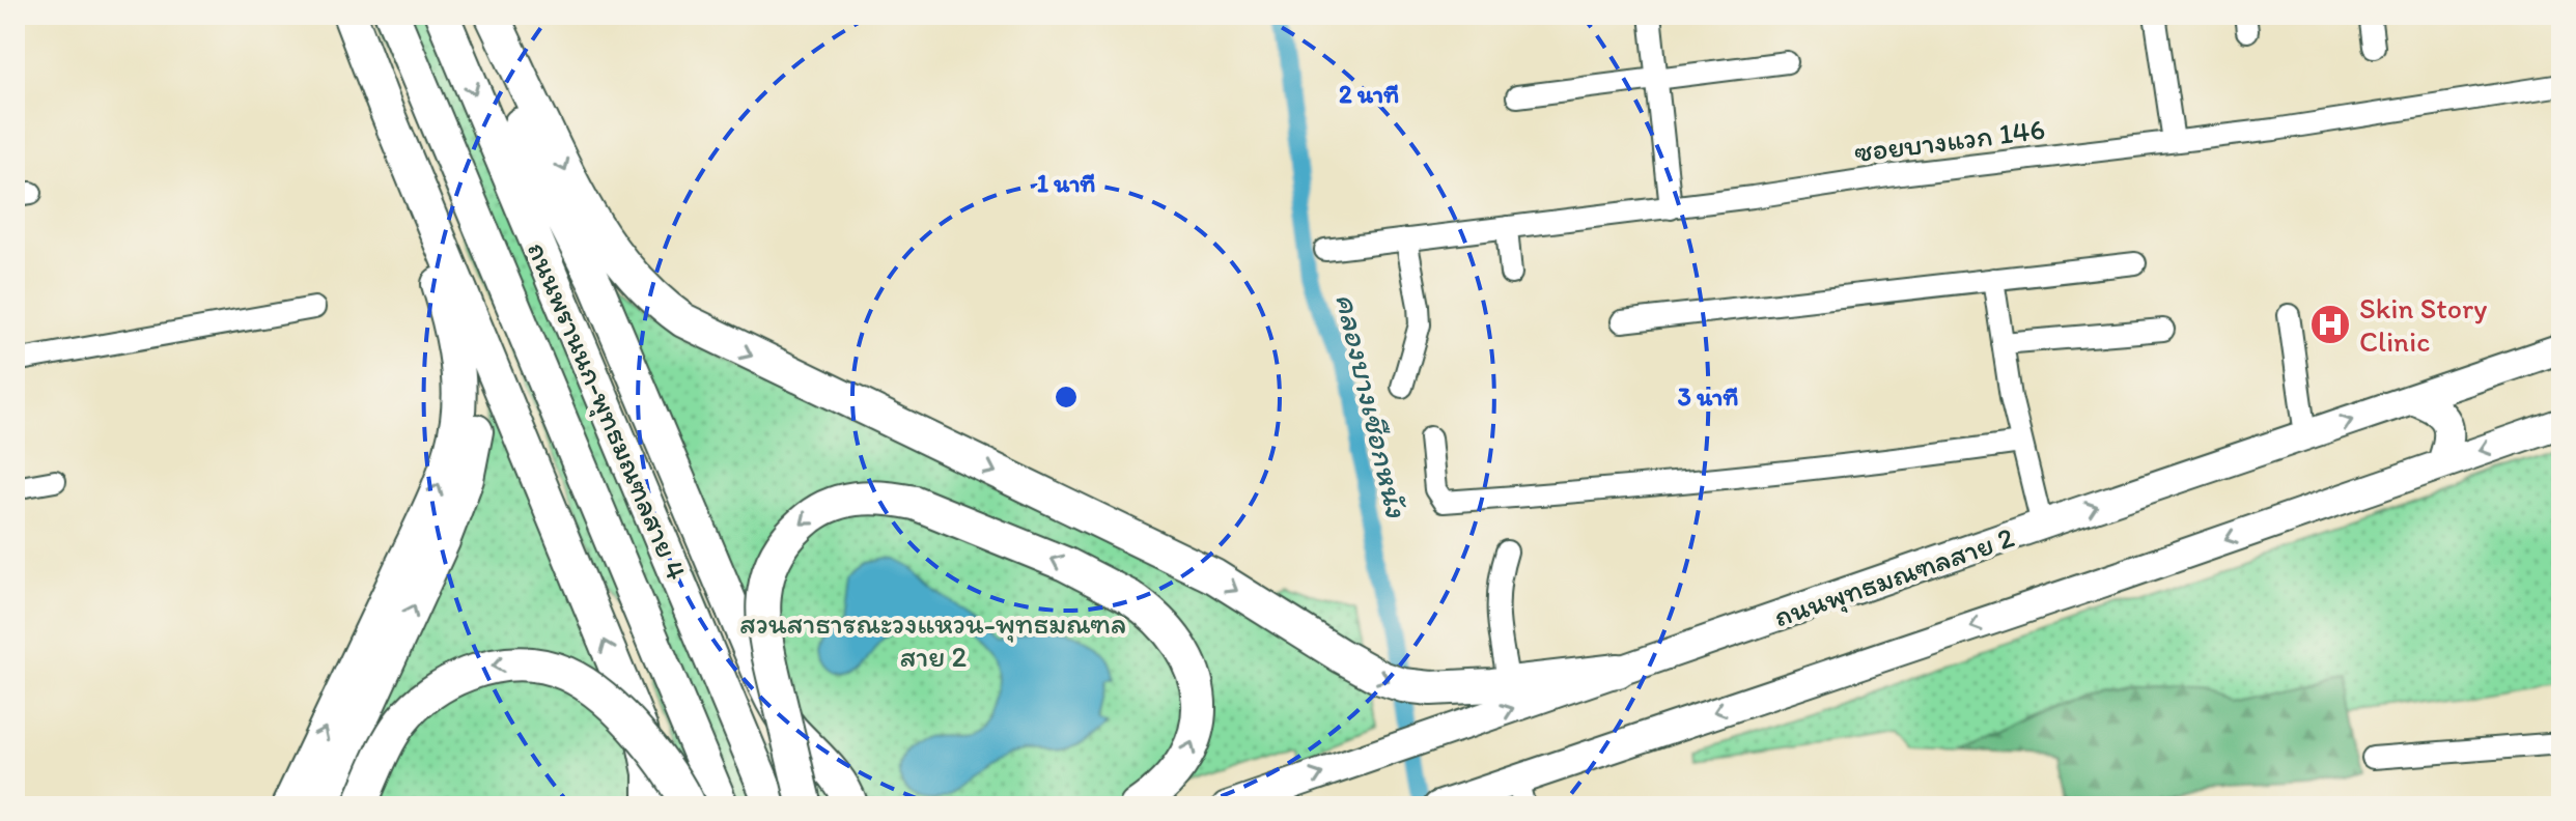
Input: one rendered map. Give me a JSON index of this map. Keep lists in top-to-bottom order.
{
  "streets": {
    "main road": ["ถนนพรานนก-พุทธมณฑลสาย 4", "ถนนพุทธมณฑลสาย 2"],
    "street": ["ซอยบางแวก 146"]
  },
  "water": ["คลองบางเชือกหนัง"],
  "parks": ["สวนสาธารณะวงแหวน-พุทธมณฑล สาย 2"],
  "places": {
    "hospital": ["Skin Story Clinic"]
  },
  "rings": ["2 นาที", "1 นาที", "3 นาที"]
}
